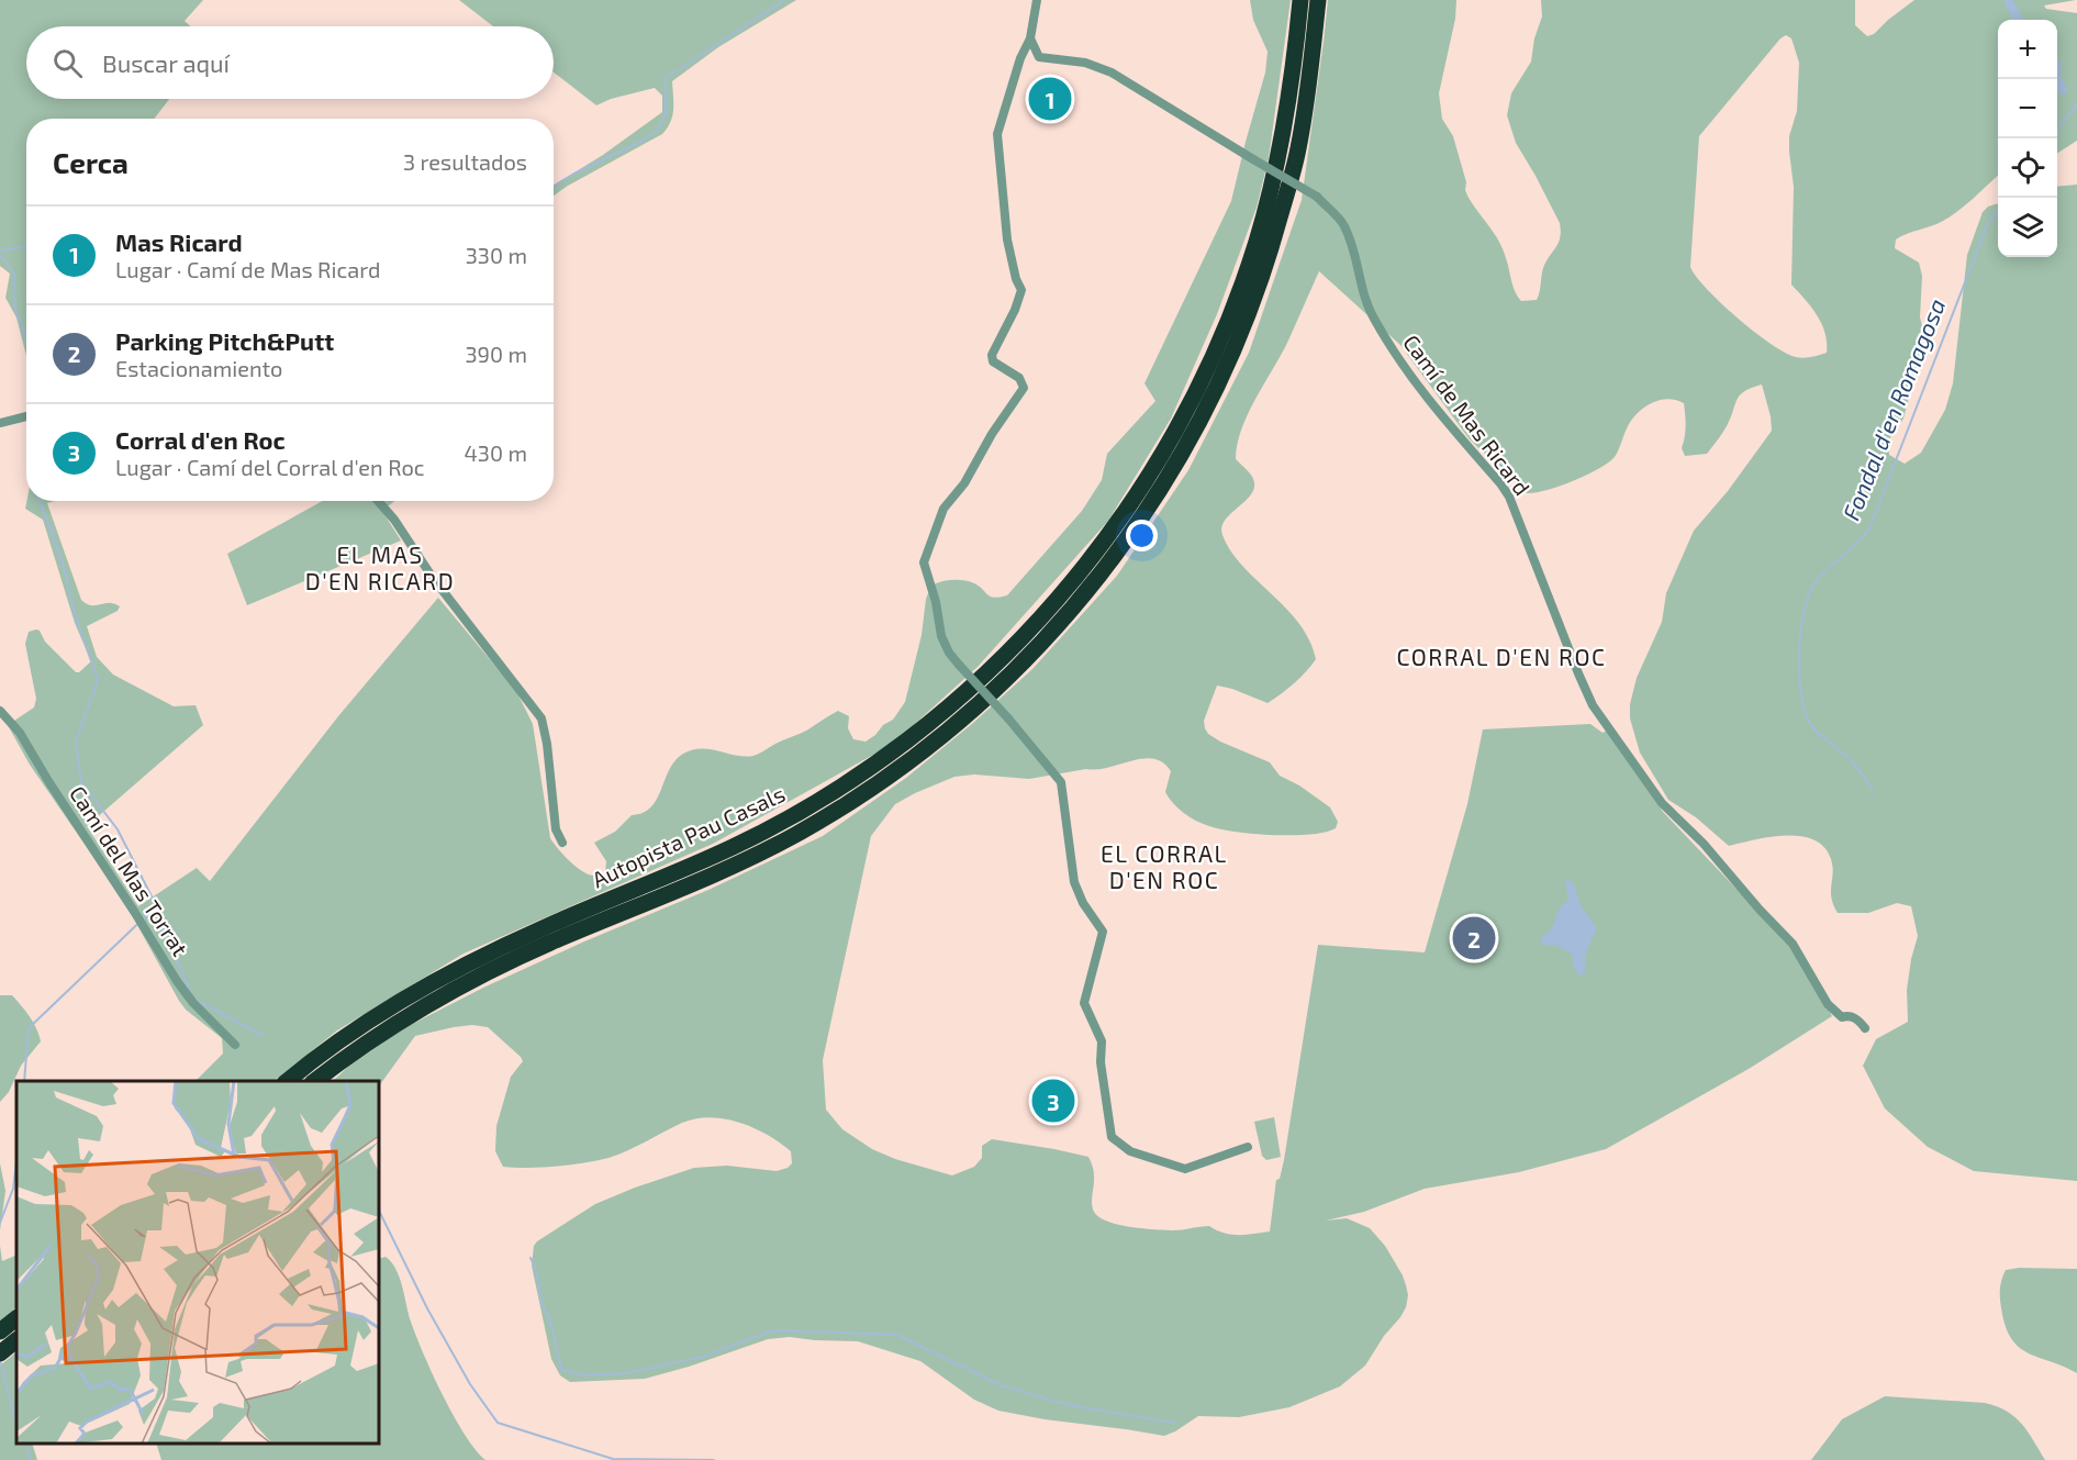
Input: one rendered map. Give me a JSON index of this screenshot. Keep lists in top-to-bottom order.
{
  "streets": {
    "highway": ["Autopista Pau Casals"],
    "street": ["Camí de Mas Ricard", "Camí del Mas Torrat"]
  },
  "districts": ["EL MAS D'EN RICARD", "CORRAL D'EN ROC", "EL CORRAL D'EN ROC"],
  "water": ["Fondal d'en Romagosa"],
  "page": {
    "map_buttons": ["+", "−"],
    "search": "Buscar aquí",
    "pins": ["1", "2", "3"],
    "heading": ["Cerca", "3 resultados"],
    "list": [
      {
        "mark": "1",
        "name": "Mas Ricard",
        "note": "Lugar · Camí de Mas Ricard",
        "value": "330 m"
      },
      {
        "mark": "2",
        "name": "Parking Pitch&Putt",
        "note": "Estacionamiento",
        "value": "390 m"
      },
      {
        "mark": "3",
        "name": "Corral d'en Roc",
        "note": "Lugar · Camí del Corral d'en Roc",
        "value": "430 m"
      }
    ]
  }
}
